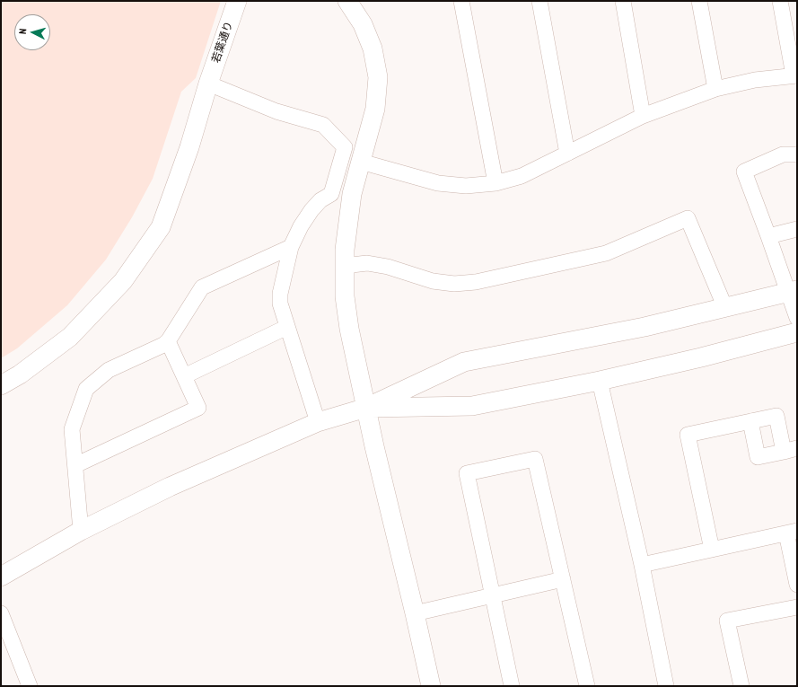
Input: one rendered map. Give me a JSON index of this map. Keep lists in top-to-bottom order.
{
  "streets": {
    "street": ["若葉通り"]
  },
  "north": "left"
}
